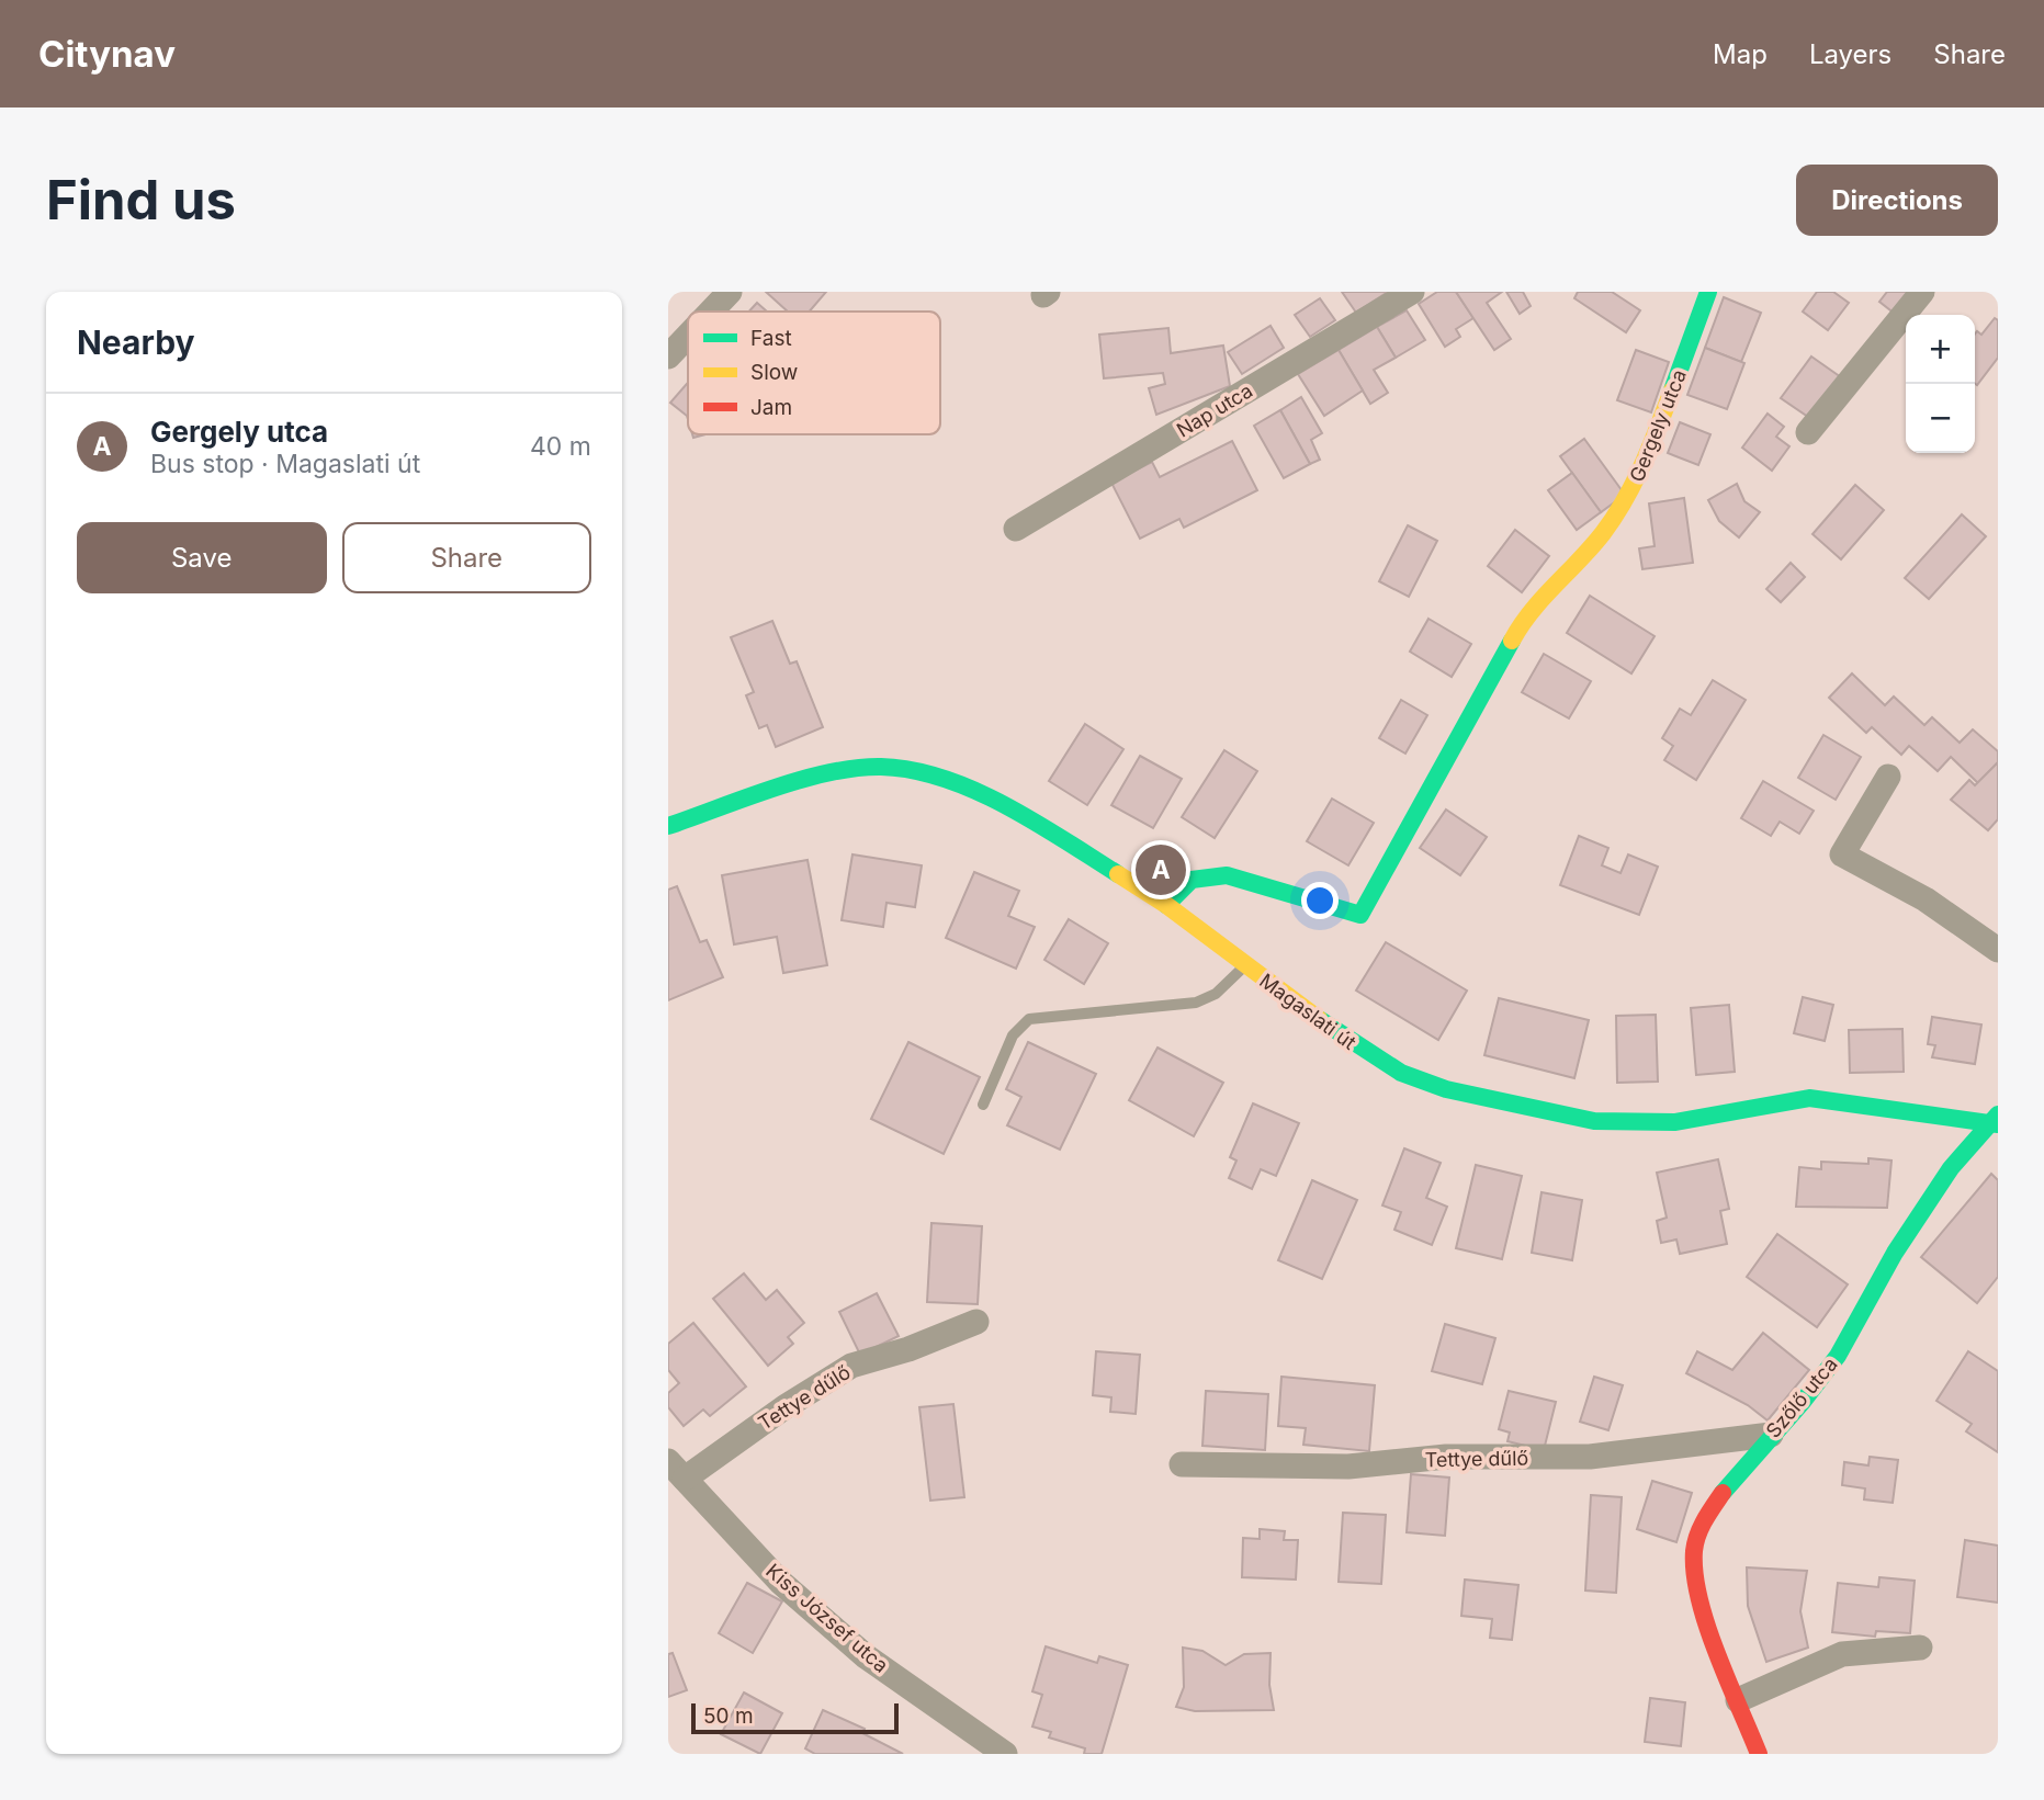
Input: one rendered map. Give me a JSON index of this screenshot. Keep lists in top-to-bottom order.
{
  "streets": {
    "street": [
      "Nap utca",
      "Gergely utca",
      "Magaslati út",
      "Tettye dűlő",
      "Szőlő utca",
      "Kiss József utca"
    ]
  },
  "crossings": [
    ["Gergely utca", "Magaslati út"],
    ["Magaslati út", "Szőlő utca"],
    ["Tettye dűlő", "Szőlő utca"],
    ["Tettye dűlő", "Kiss József utca"]
  ],
  "legend": ["Fast", "Slow", "Jam"],
  "scale_bar": "50 m",
  "page": {
    "header": "Citynav",
    "nav": ["Map", "Layers", "Share"],
    "buttons": [
      "Directions",
      ["Save", "Share"]
    ],
    "title": "Find us",
    "heading": "Nearby",
    "map_buttons": ["+", "−"],
    "list": [
      {
        "mark": "A",
        "name": "Gergely utca",
        "note": "Bus stop · Magaslati út",
        "value": "40 m"
      }
    ],
    "pins": "A",
    "scale": "50 m"
  }
}
